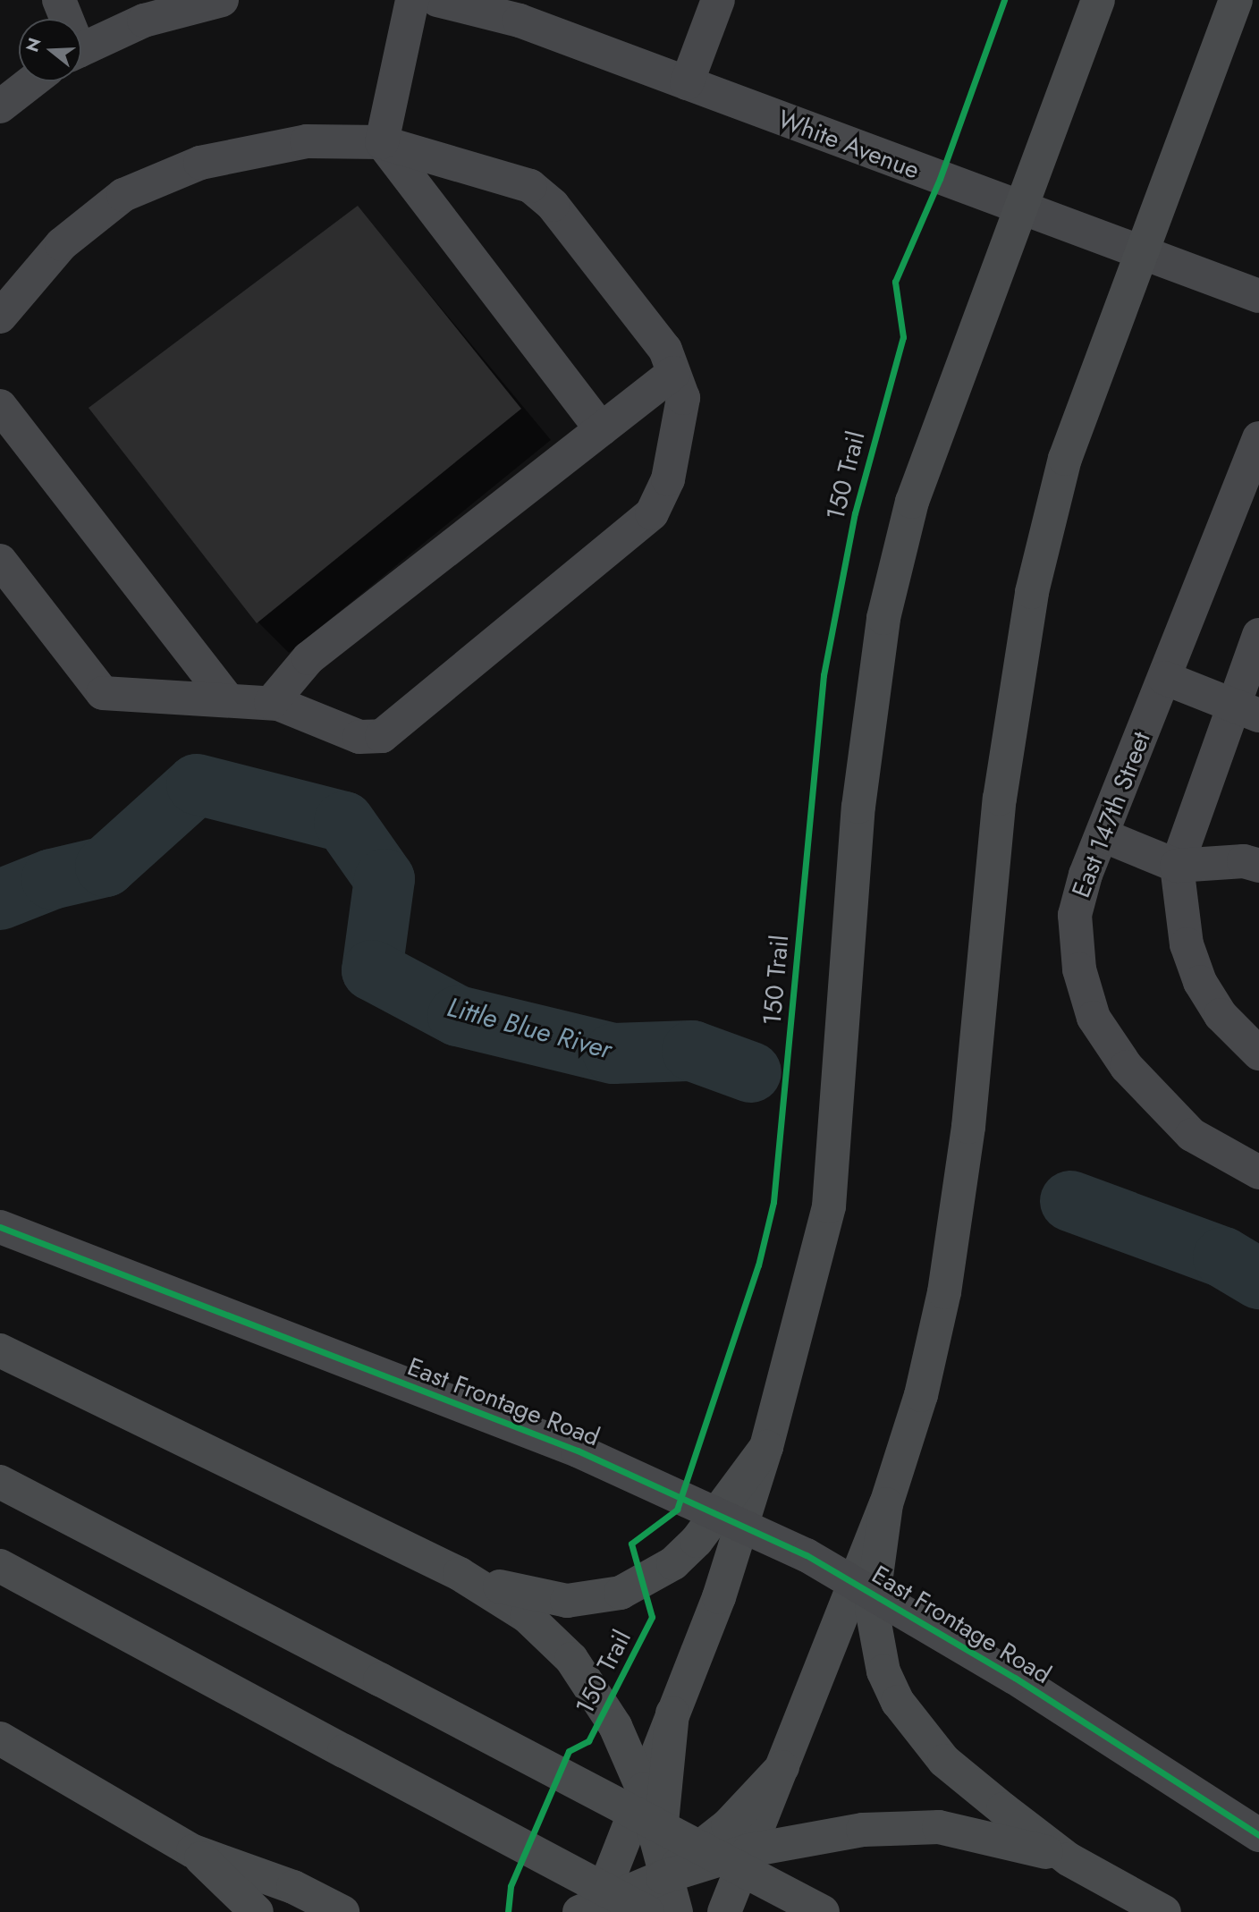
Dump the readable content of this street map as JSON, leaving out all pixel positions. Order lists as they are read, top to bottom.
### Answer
{
  "streets": {
    "street": ["White Avenue", "East 147th Street", "East Frontage Road"],
    "cycle path": ["150 Trail"]
  },
  "water": ["Little Blue River"],
  "north": "left"
}
